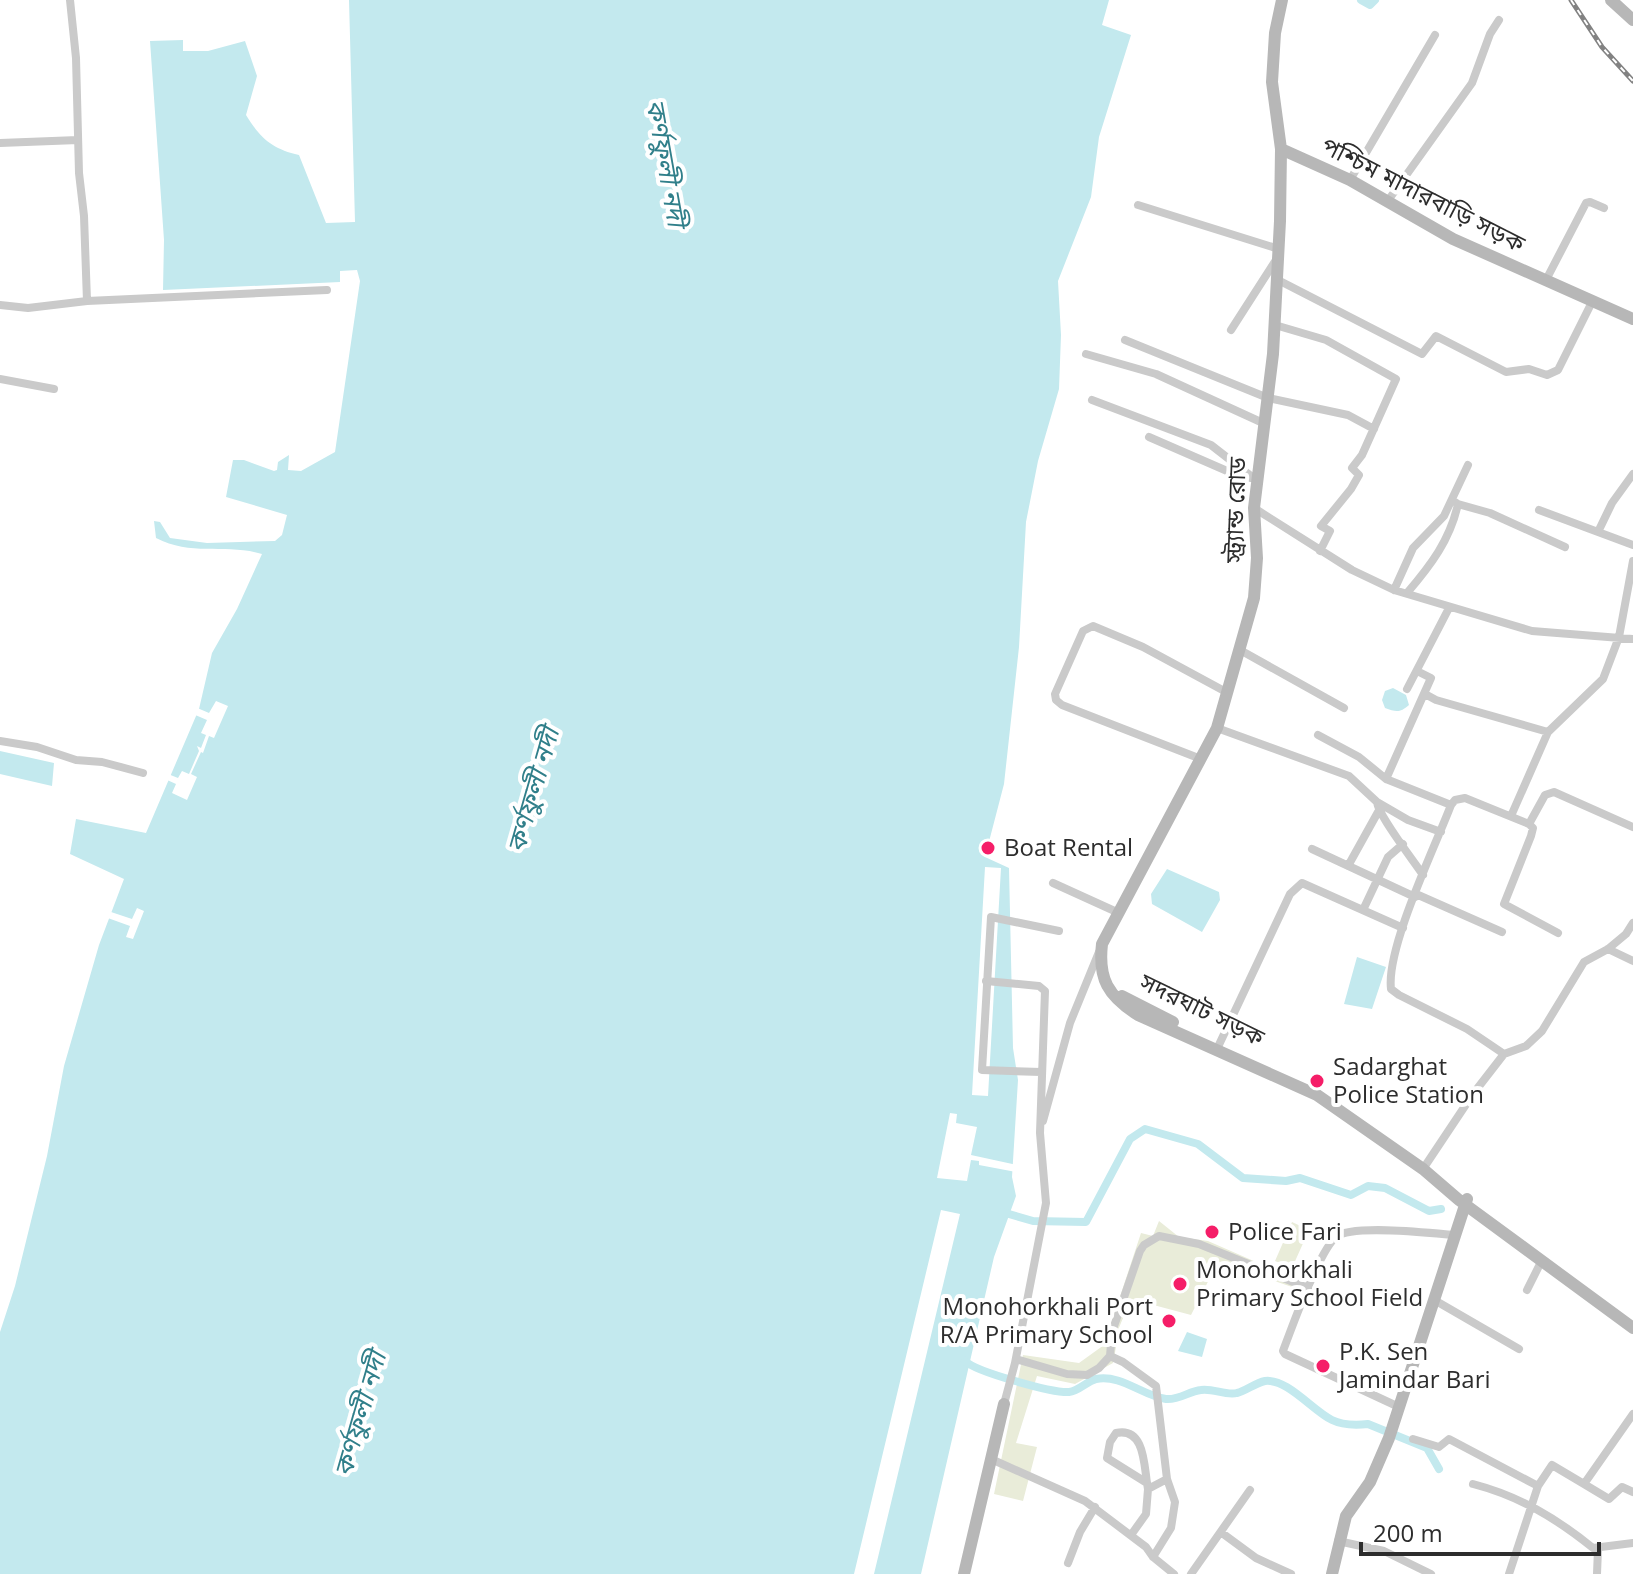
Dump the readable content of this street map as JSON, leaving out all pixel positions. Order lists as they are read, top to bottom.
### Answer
{
  "streets": {
    "main road": ["পশ্চিম মাদারবাড়ি সড়ক", "স্ট্র্যান্ড রোড", "সদরঘাট সড়ক"]
  },
  "crossings": [
    ["পশ্চিম মাদারবাড়ি সড়ক", "স্ট্র্যান্ড রোড"],
    ["স্ট্র্যান্ড রোড", "সদরঘাট সড়ক"]
  ],
  "water": ["কর্ণফুলী নদী"],
  "places": [
    "Boat Rental",
    "Sadarghat Police Station",
    "Police Fari",
    "Monohorkhali Primary School Field",
    "Monohorkhali Port R/A Primary School",
    "P.K. Sen Jamindar Bari"
  ],
  "scale_bar": "200 m"
}
